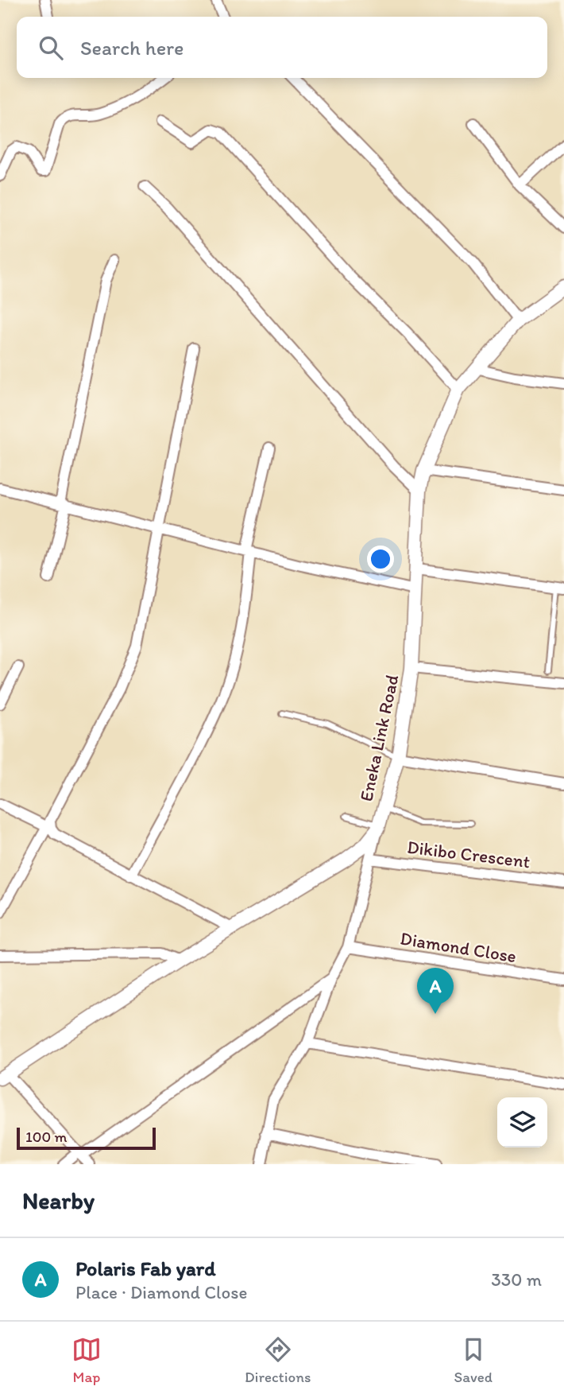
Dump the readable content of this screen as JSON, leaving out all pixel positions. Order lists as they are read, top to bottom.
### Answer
{
  "streets": {
    "street": ["Eneka Link Road", "Dikibo Crescent", "Diamond Close"]
  },
  "scale_bar": "100 m",
  "page": {
    "search": "Search here",
    "pins": "A",
    "scale": "100 m",
    "heading": "Nearby",
    "list": [
      {
        "mark": "A",
        "name": "Polaris Fab yard",
        "note": "Place · Diamond Close",
        "value": "330 m"
      }
    ],
    "nav": ["Map", "Directions", "Saved"]
  }
}
